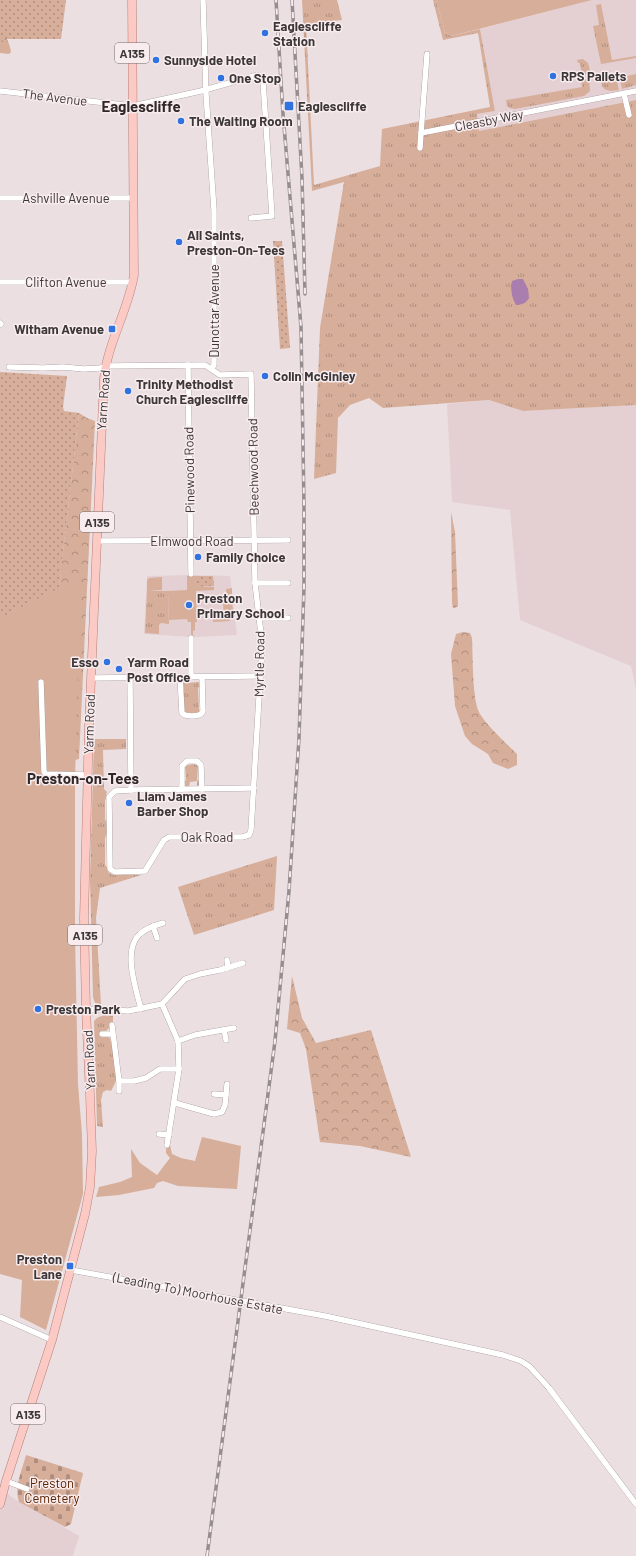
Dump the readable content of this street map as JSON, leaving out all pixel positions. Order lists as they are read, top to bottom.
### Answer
{
  "streets": {
    "main road": ["A135", "Yarm Road"],
    "street": [
      "The Avenue",
      "Cleasby Way",
      "Ashville Avenue",
      "Clifton Avenue",
      "Dunottar Avenue",
      "Beechwood Road",
      "Pinewood Road",
      "Elmwood Road",
      "Myrtle Road",
      "Oak Road",
      "(Leading To) Moorhouse Estate"
    ]
  },
  "crossings": [
    ["A135", "Yarm Road"],
    ["The Avenue", "Dunottar Avenue"],
    ["The Avenue", "Yarm Road"],
    ["Ashville Avenue", "Yarm Road"],
    ["Clifton Avenue", "Yarm Road"],
    ["Dunottar Avenue", "Beechwood Road"],
    ["Yarm Road", "Elmwood Road"],
    ["Yarm Road", "(Leading To) Moorhouse Estate"],
    ["Beechwood Road", "Elmwood Road"],
    ["Beechwood Road", "Myrtle Road"],
    ["Pinewood Road", "Elmwood Road"],
    ["Elmwood Road", "Myrtle Road"],
    ["Myrtle Road", "Oak Road"]
  ],
  "districts": ["Eaglescliffe", "Preston-on-Tees"],
  "parks": ["Preston Cemetery"],
  "places": {
    "other": [
      "Eaglescliffe Station",
      "Sunnyside Hotel",
      "RPS Pallets",
      "One Stop",
      "The Waiting Room",
      "All Saints, Preston-On-Tees",
      "Colin McGinley",
      "Trinity Methodist Church Eaglescliffe",
      "Family Choice",
      "Preston Primary School",
      "Esso",
      "Yarm Road Post Office",
      "Liam James Barber Shop",
      "Preston Park"
    ],
    "transit": ["Eaglescliffe", "Witham Avenue", "Preston Lane"]
  }
}
